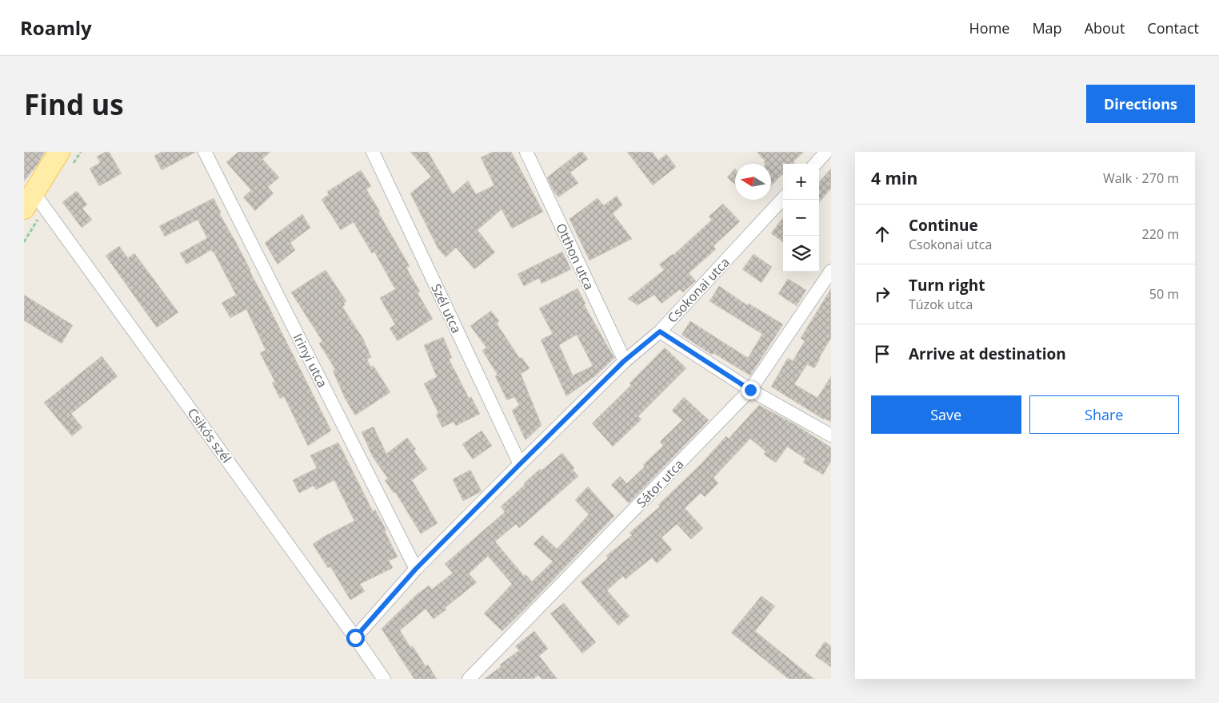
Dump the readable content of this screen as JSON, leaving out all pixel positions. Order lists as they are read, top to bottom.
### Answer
{
  "streets": {
    "street": [
      "Otthon utca",
      "Csokonai utca",
      "Szél utca",
      "Irinyi utca",
      "Csikós szél",
      "Sátor utca"
    ]
  },
  "crossings": [
    ["Otthon utca", "Csokonai utca"],
    ["Csokonai utca", "Szél utca"],
    ["Csokonai utca", "Irinyi utca"],
    ["Csokonai utca", "Csikós szél"]
  ],
  "north": "left",
  "page": {
    "header": "Roamly",
    "nav": [
      "Home",
      "Map",
      "About",
      "Contact"
    ],
    "buttons": [
      "Directions",
      ["Save", "Share"]
    ],
    "title": "Find us",
    "heading": ["4 min", "Walk · 270 m"],
    "map_buttons": ["+", "−"],
    "list": [
      ["Continue", "Csokonai utca", "220 m"],
      ["Turn right", "Túzok utca", "50 m"],
      "Arrive at destination"
    ]
  }
}
